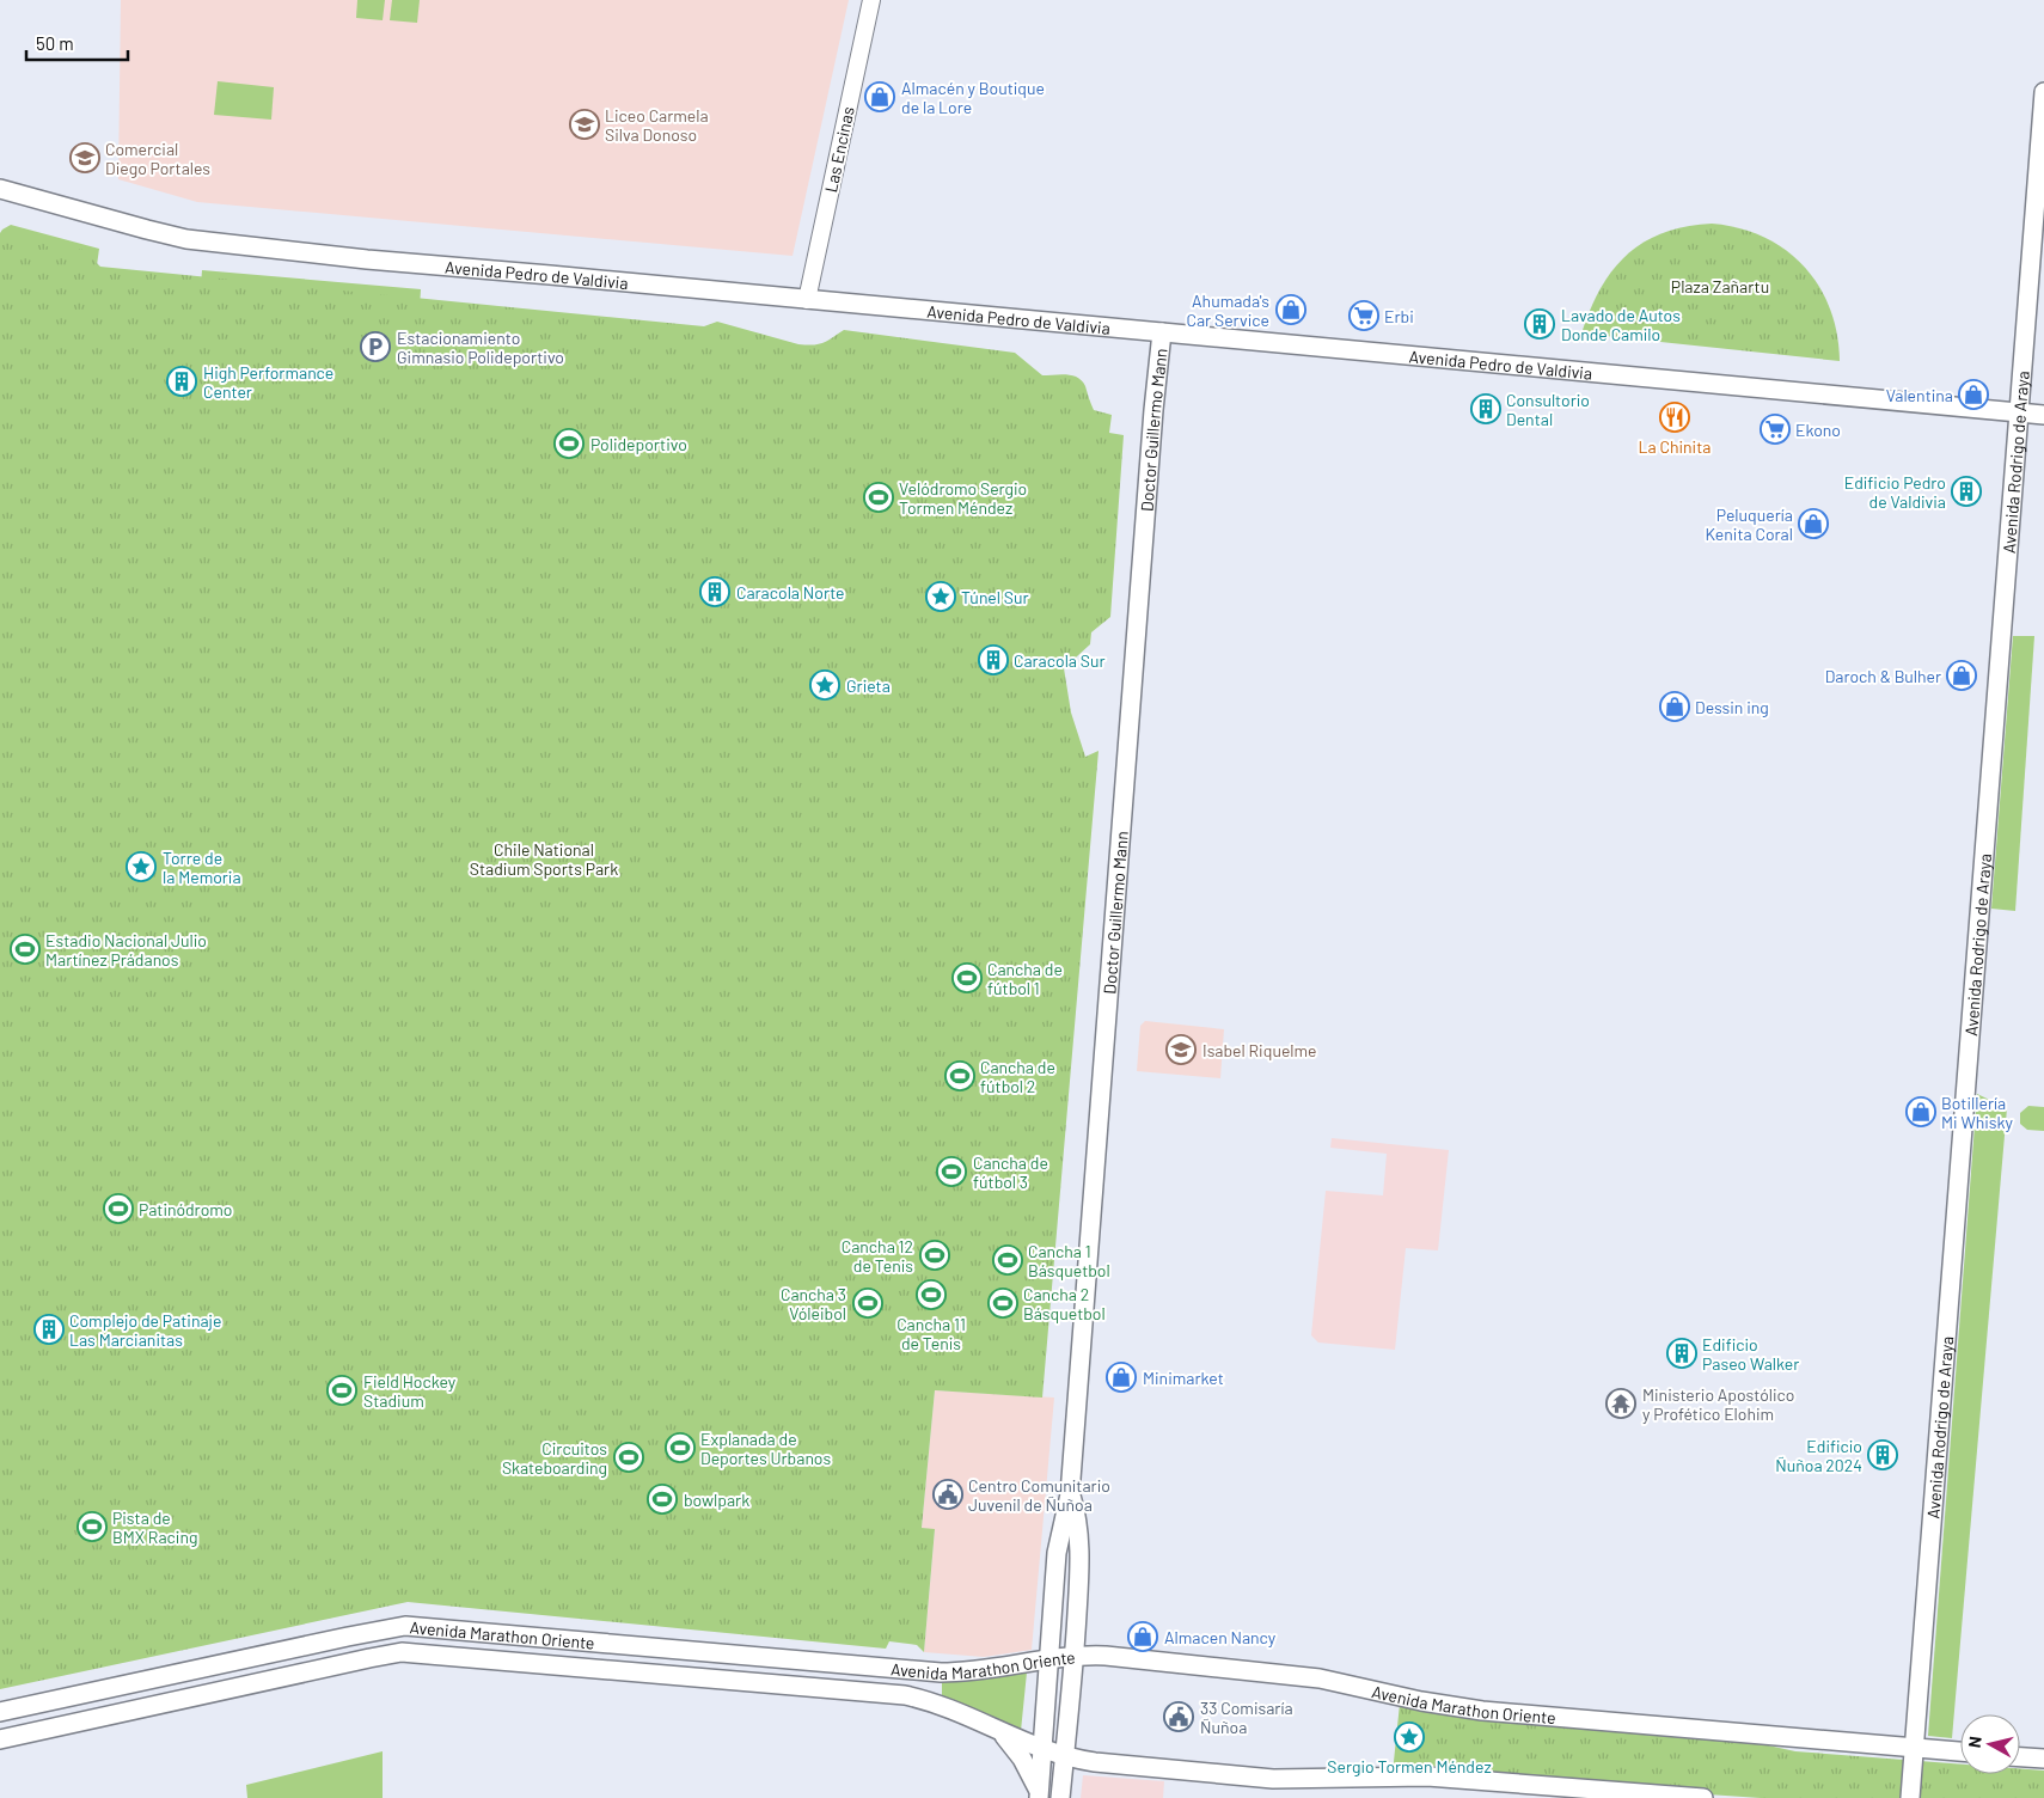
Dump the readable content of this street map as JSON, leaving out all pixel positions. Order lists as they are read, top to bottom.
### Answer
{
  "streets": {
    "main road": [
      "Avenida Pedro de Valdivia",
      "Doctor Guillermo Mann",
      "Avenida Rodrigo de Araya",
      "Avenida Marathon Oriente"
    ],
    "street": ["Las Encinas"]
  },
  "crossings": [
    ["Las Encinas", "Avenida Pedro de Valdivia"],
    ["Avenida Pedro de Valdivia", "Doctor Guillermo Mann"],
    ["Avenida Pedro de Valdivia", "Avenida Rodrigo de Araya"],
    ["Doctor Guillermo Mann", "Avenida Marathon Oriente"],
    ["Avenida Rodrigo de Araya", "Avenida Marathon Oriente"]
  ],
  "parks": ["Plaza Zañartu", "Chile National Stadium Sports Park"],
  "places": {
    "shop": [
      "Almacén y Boutique de la Lore",
      "Ahumada's Car Service",
      "Valentina",
      "Peluquería Kenita Coral",
      "Daroch & Bulher",
      "Dessin ing",
      "Botillería Mi Whisky",
      "Minimarket",
      "Almacen Nancy"
    ],
    "school or university": ["Liceo Carmela Silva Donoso", "Comercial Diego Portales", "Isabel Riquelme"],
    "supermarket": ["Erbi", "Ekono"],
    "building": [
      "Lavado de Autos Donde Camilo",
      "High Performance Center",
      "Consultorio Dental",
      "Edificio Pedro de Valdivia",
      "Caracola Norte",
      "Caracola Sur",
      "Complejo de Patinaje Las Marcianitas",
      "Edificio Paseo Walker",
      "Edificio Ñuñoa 2024"
    ],
    "parking": ["Estacionamiento Gimnasio Polideportivo"],
    "restaurant": ["La Chinita"],
    "sports": [
      "Polideportivo",
      "Velódromo Sergio Tormen Méndez",
      "Estadio Nacional Julio Martínez Prádanos",
      "Cancha de fútbol 1",
      "Cancha de fútbol 2",
      "Cancha de fútbol 3",
      "Patinódromo",
      "Cancha 12 de Tenis",
      "Cancha 1 Básquetbol",
      "Cancha 11 de Tenis",
      "Cancha 3 Vóleibol",
      "Cancha 2 Básquetbol",
      "Field Hockey Stadium",
      "Explanada de Deportes Urbanos",
      "Circuitos Skateboarding",
      "bowlpark",
      "Pista de BMX Racing"
    ],
    "place": [
      "Túnel Sur",
      "Grieta",
      "Torre de la Memoria",
      "Sergio Tormen Méndez"
    ],
    "temple": ["Ministerio Apostólico y Profético Elohim"],
    "public building": ["Centro Comunitario Juvenil de Ñuñoa", "33 Comisaría Ñuñoa"]
  },
  "scale_bar": "50 m",
  "north": "left"
}
